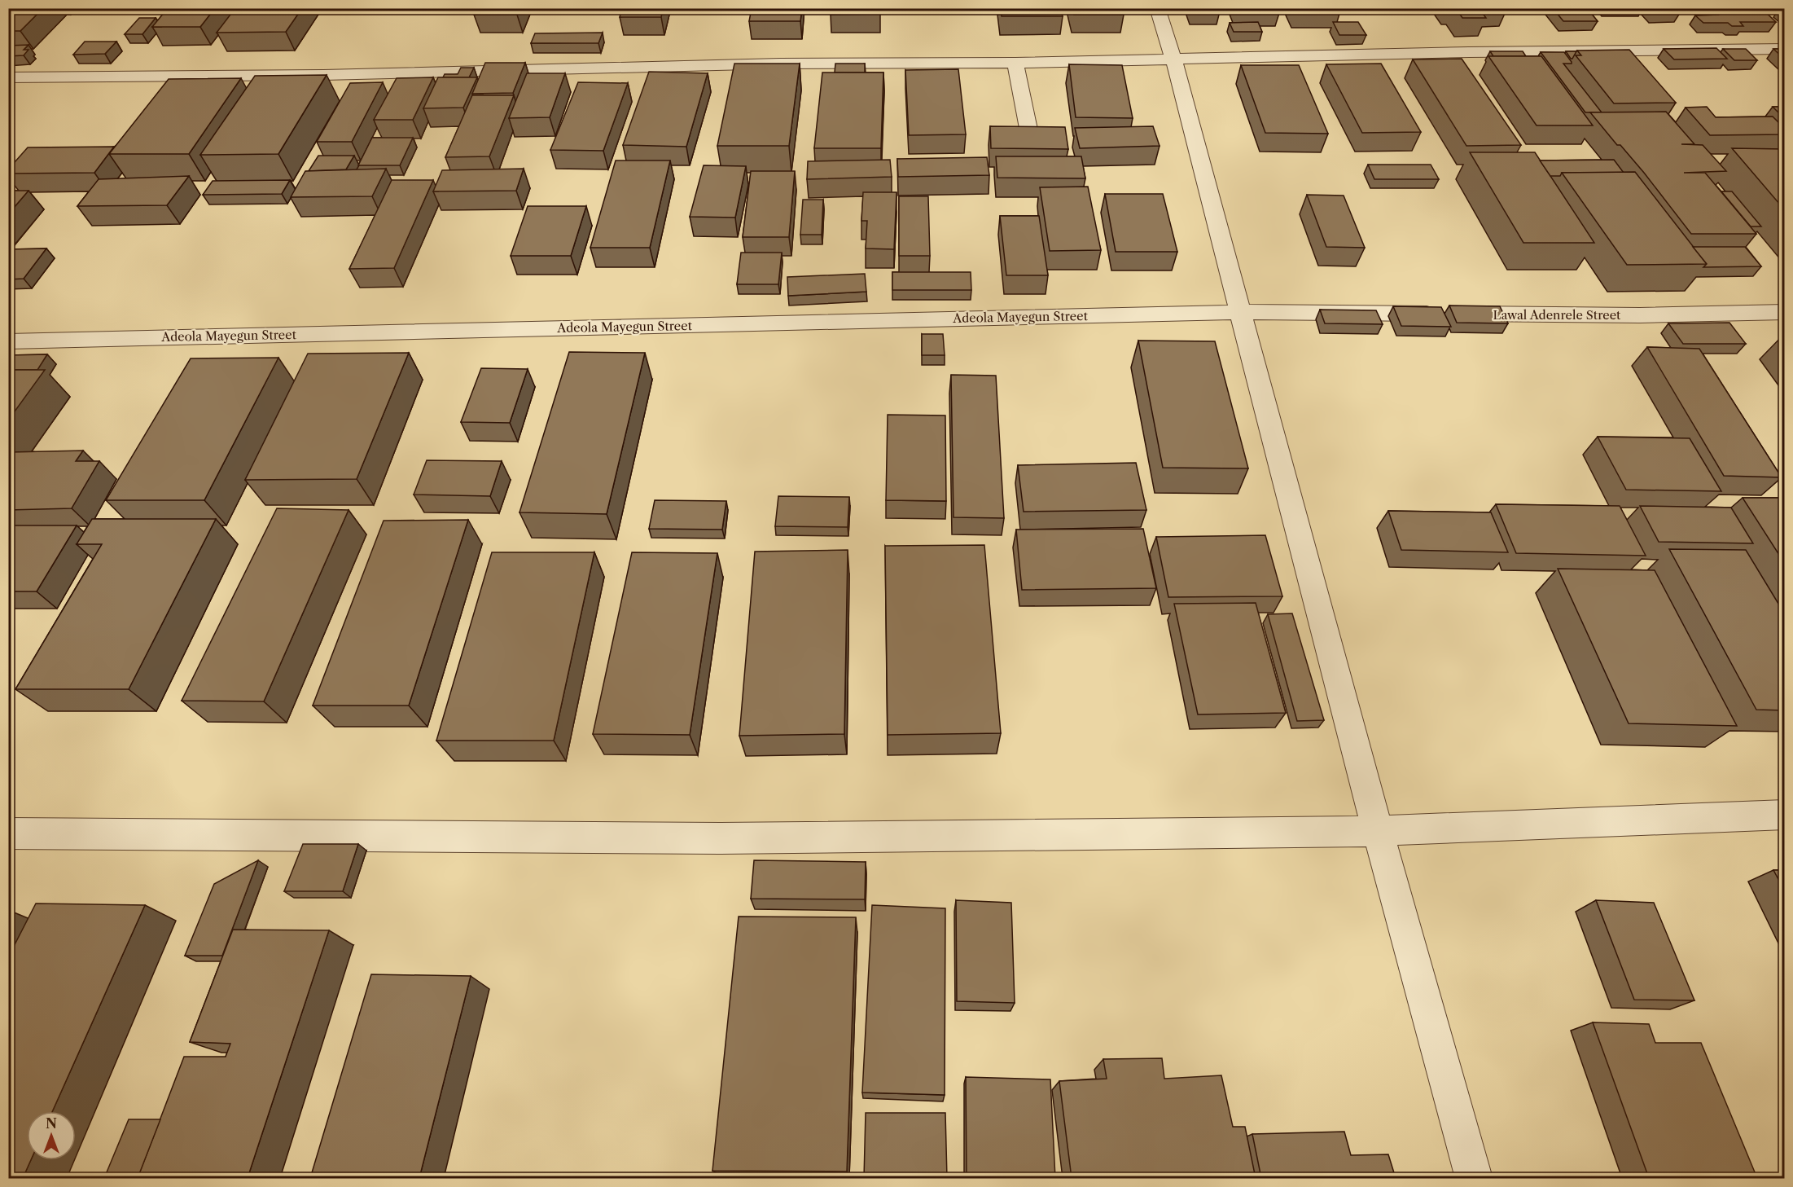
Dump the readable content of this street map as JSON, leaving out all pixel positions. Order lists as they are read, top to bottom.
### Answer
{
  "streets": {
    "street": ["Lawal Adenrele Street", "Adeola Mayegun Street"]
  },
  "crossings": [
    ["Lawal Adenrele Street", "Adeola Mayegun Street"]
  ],
  "north": "top"
}
